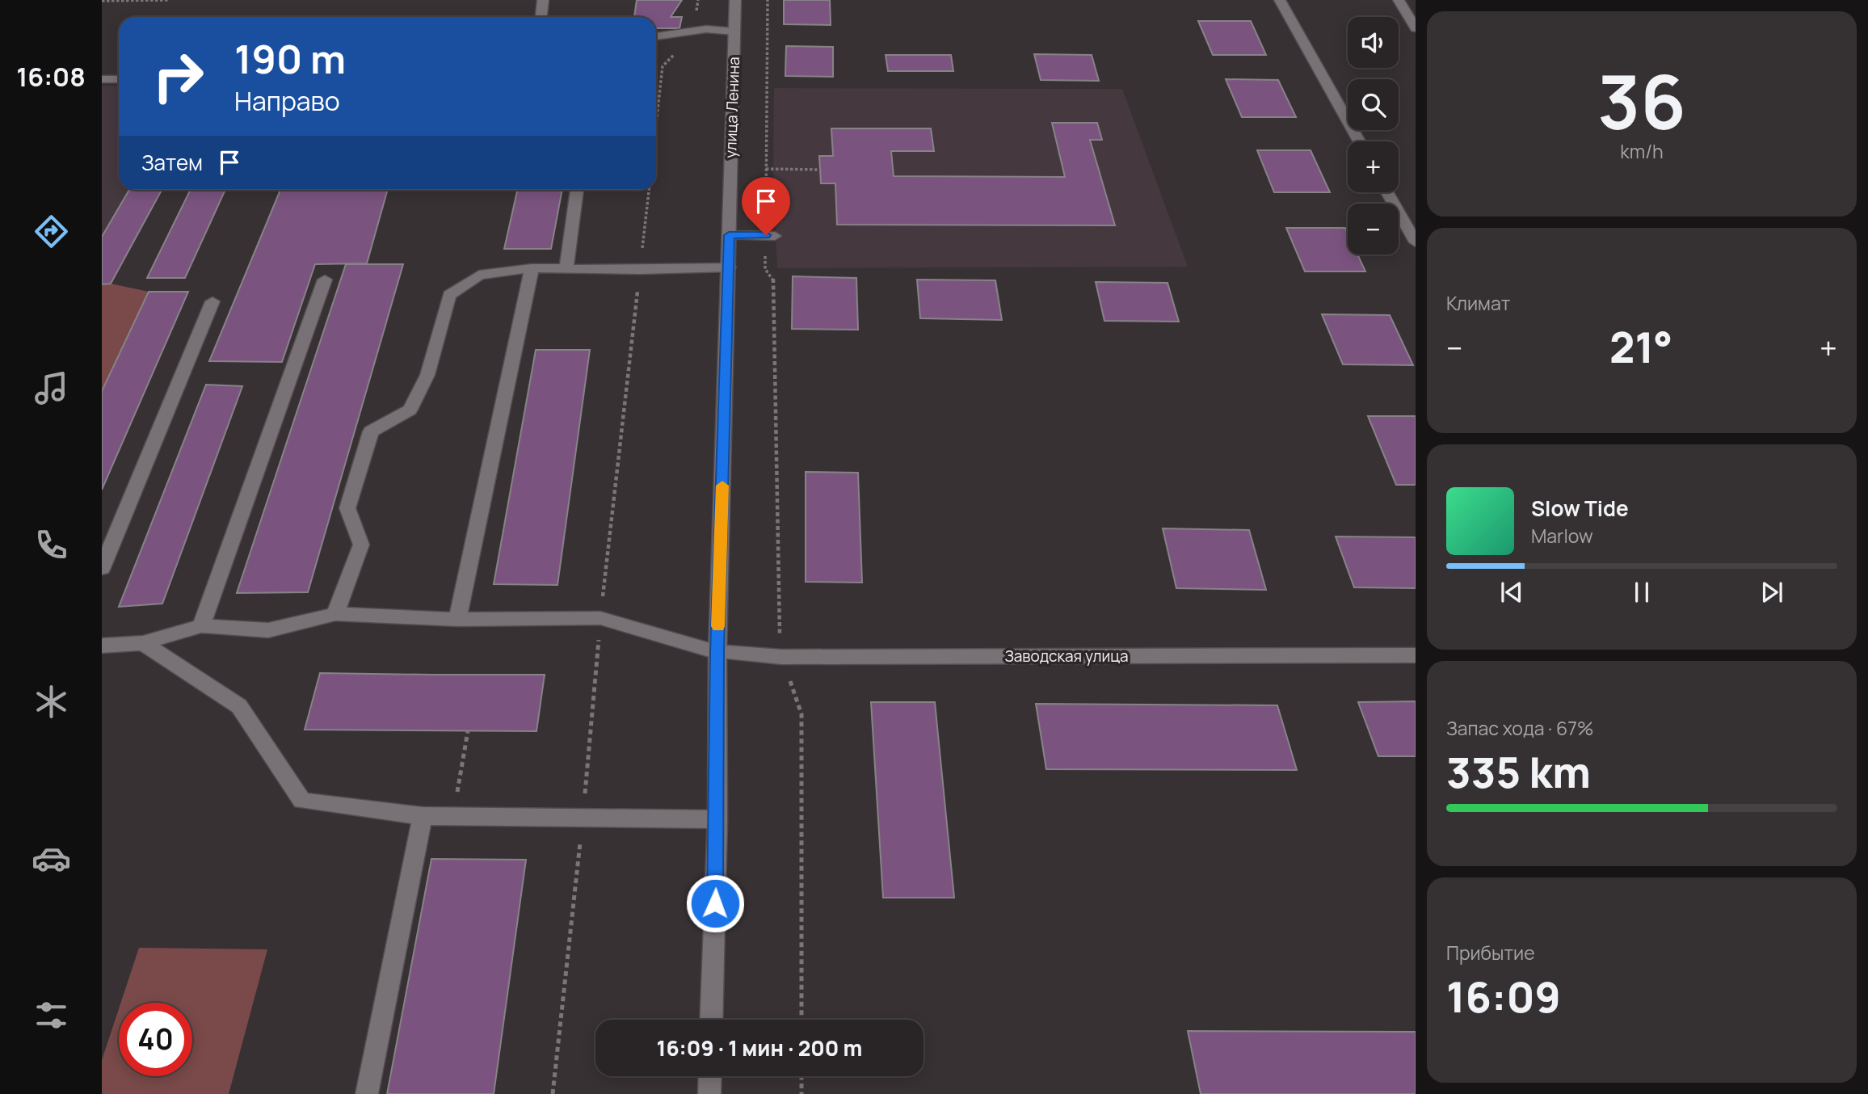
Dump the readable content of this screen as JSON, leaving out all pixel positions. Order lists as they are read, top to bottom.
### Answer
{
  "streets": {
    "street": ["улица Ленина", "Заводская улица"]
  },
  "crossings": [
    ["улица Ленина", "Заводская улица"]
  ],
  "page": {
    "tabs": "16:08",
    "tile": [
      ["36", "km/h"],
      "Климат",
      ["Запас хода · 67%", "335 km"],
      ["Прибытие", "16:09"]
    ],
    "map_buttons": ["+", "−"],
    "turn": ["190 m", "Направо"],
    "then": "Затем",
    "heat": ["−", "21°", "+"],
    "song": ["Slow Tide", "Marlow"],
    "limit": "40",
    "trip": "16:09 · 1 мин · 200 m"
  }
}
